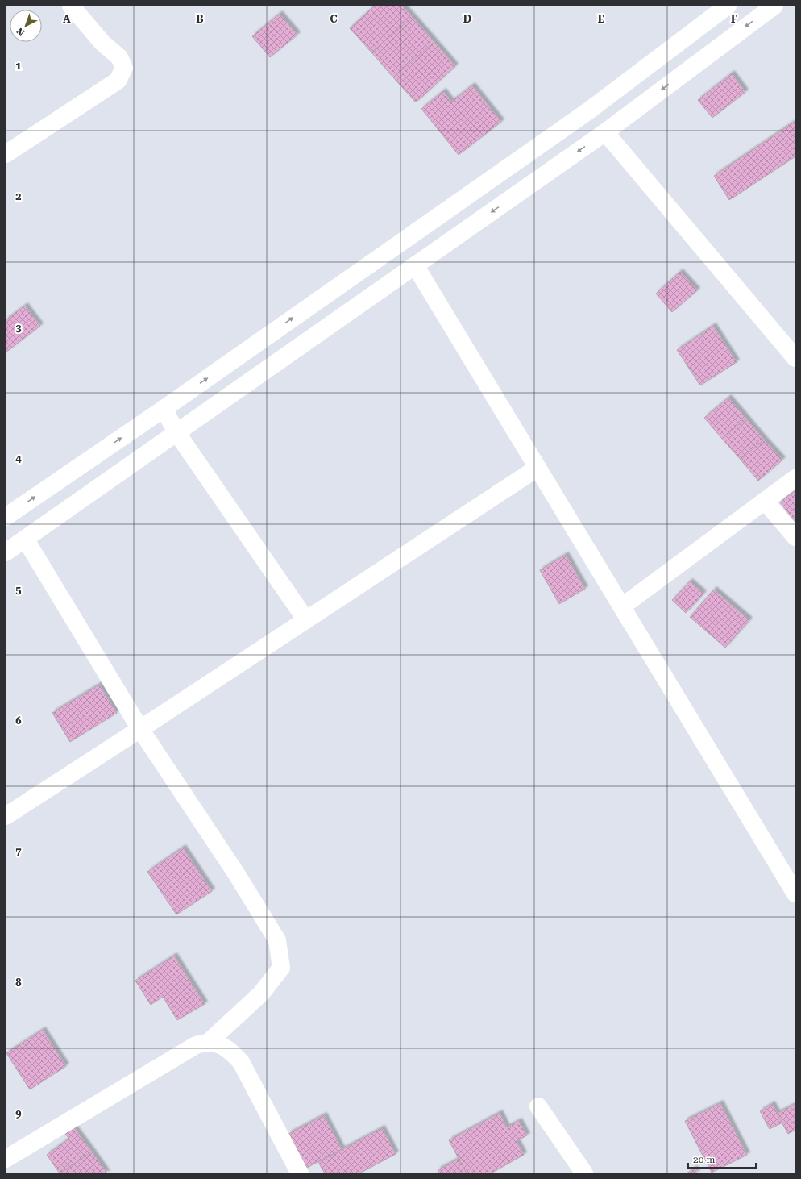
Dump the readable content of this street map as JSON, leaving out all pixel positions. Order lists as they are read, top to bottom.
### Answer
{
  "scale_bar": "20 m",
  "north": "bottom left",
  "grid": {
    "columns": [
      "A",
      "B",
      "C",
      "D",
      "E",
      "F"
    ],
    "rows": [
      "1",
      "2",
      "3",
      "4",
      "5",
      "6",
      "7",
      "8",
      "9"
    ]
  }
}
